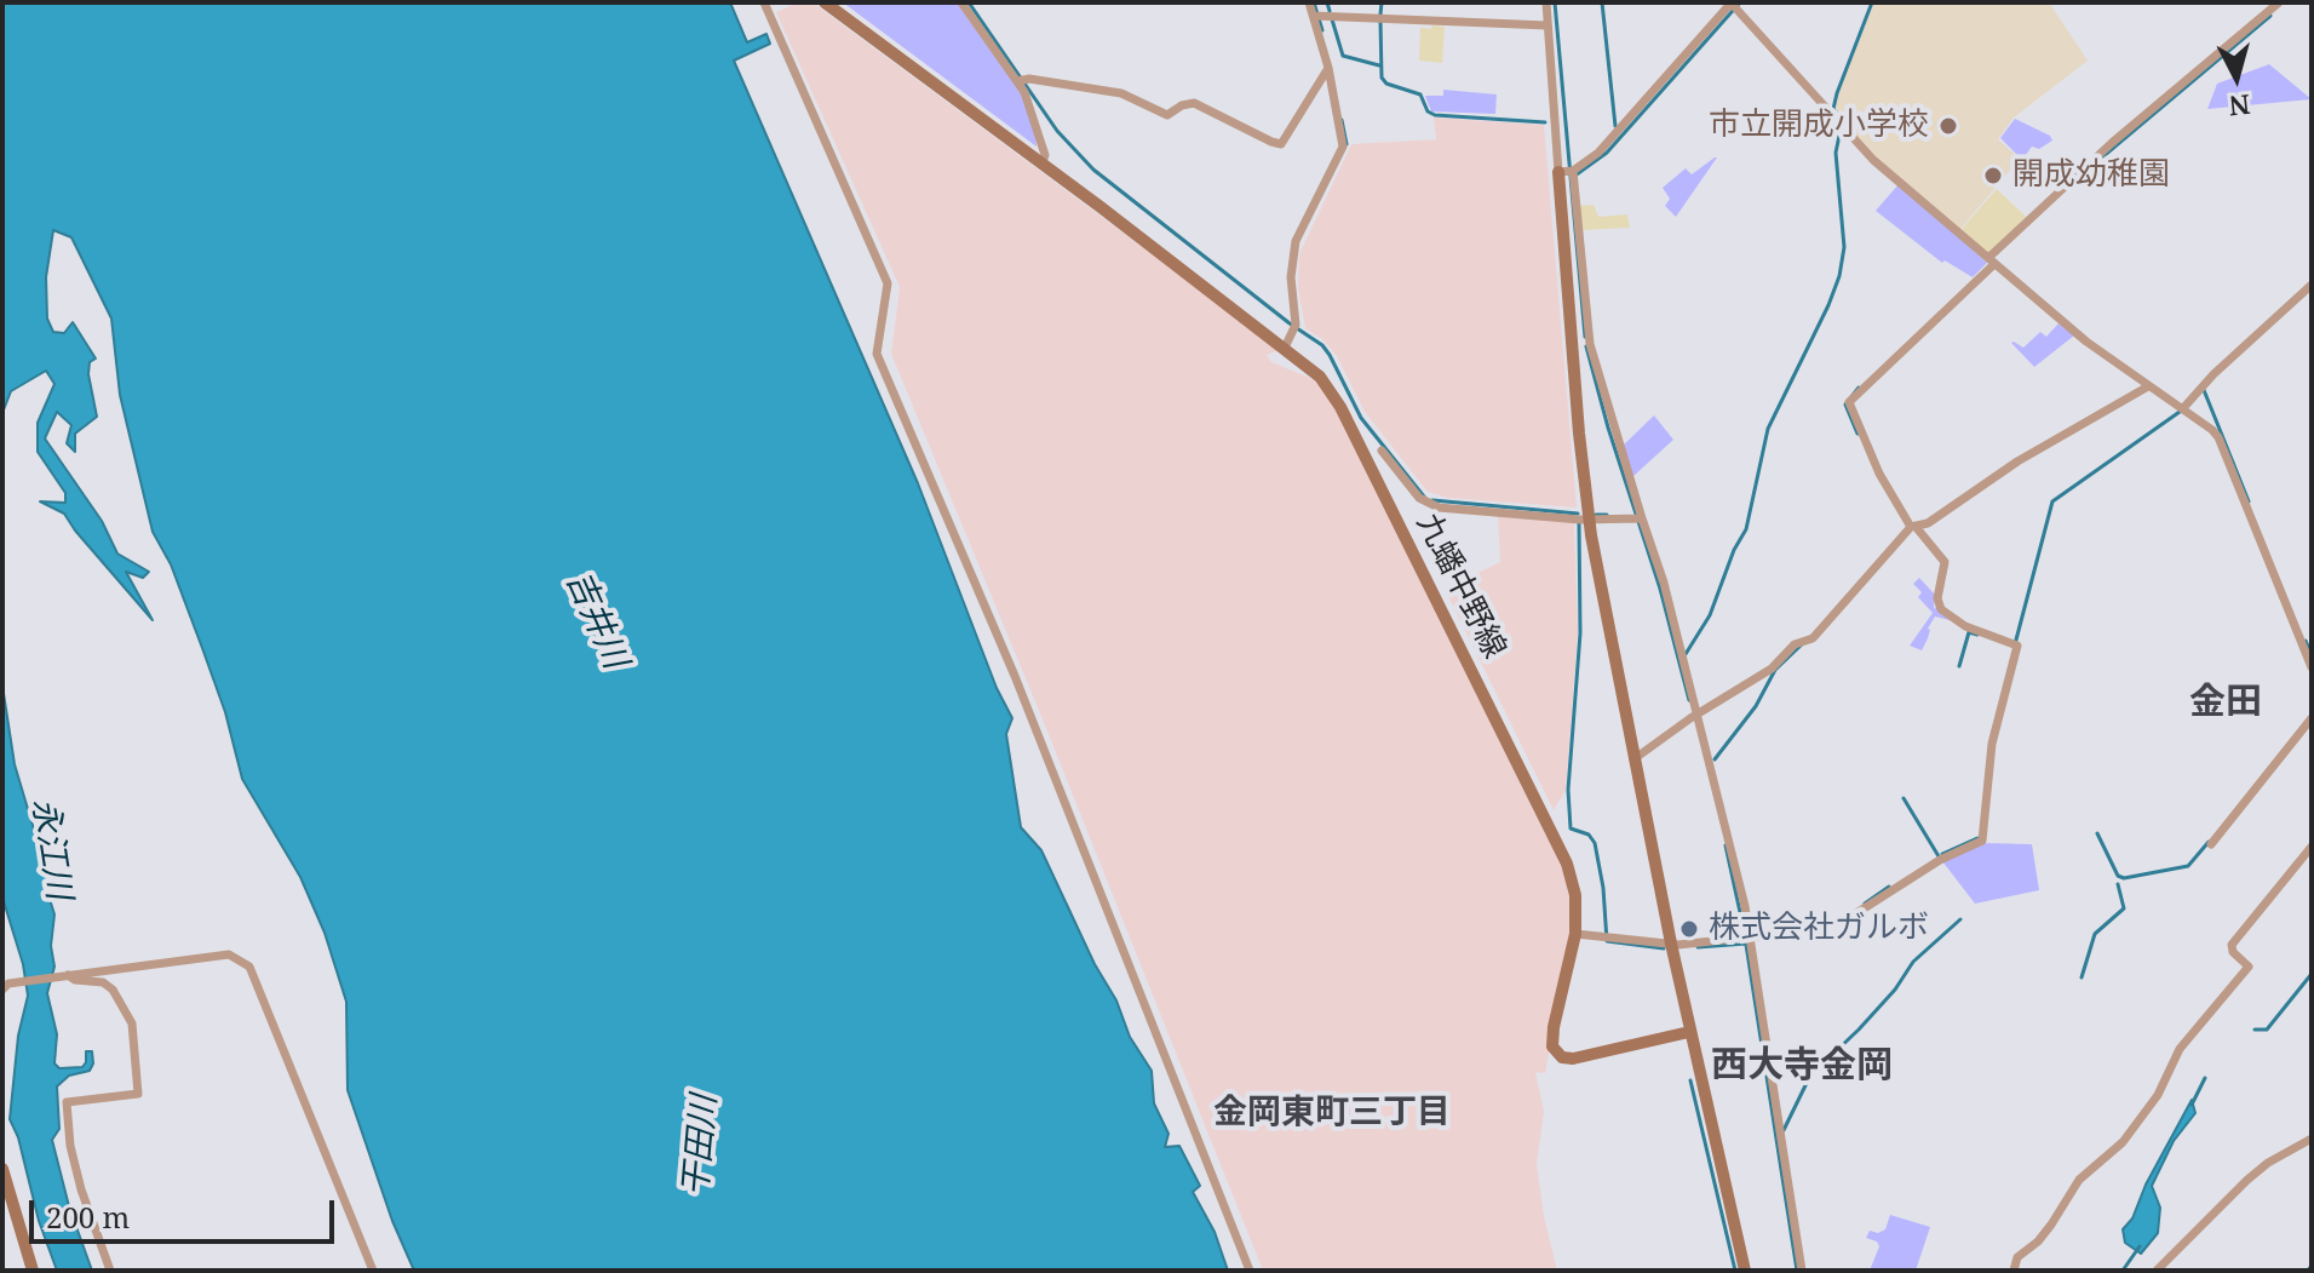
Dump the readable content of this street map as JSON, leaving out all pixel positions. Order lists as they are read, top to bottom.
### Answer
{
  "streets": {
    "main road": ["九蟠中野線"]
  },
  "districts": ["金田", "西大寺金岡", "金岡東町三丁目"],
  "water": ["吉井川", "永江川", "干田川"],
  "places": ["市立開成小学校", "開成幼稚園", "株式会社ガルボ"],
  "scale_bar": "200 m",
  "north": "bottom"
}
